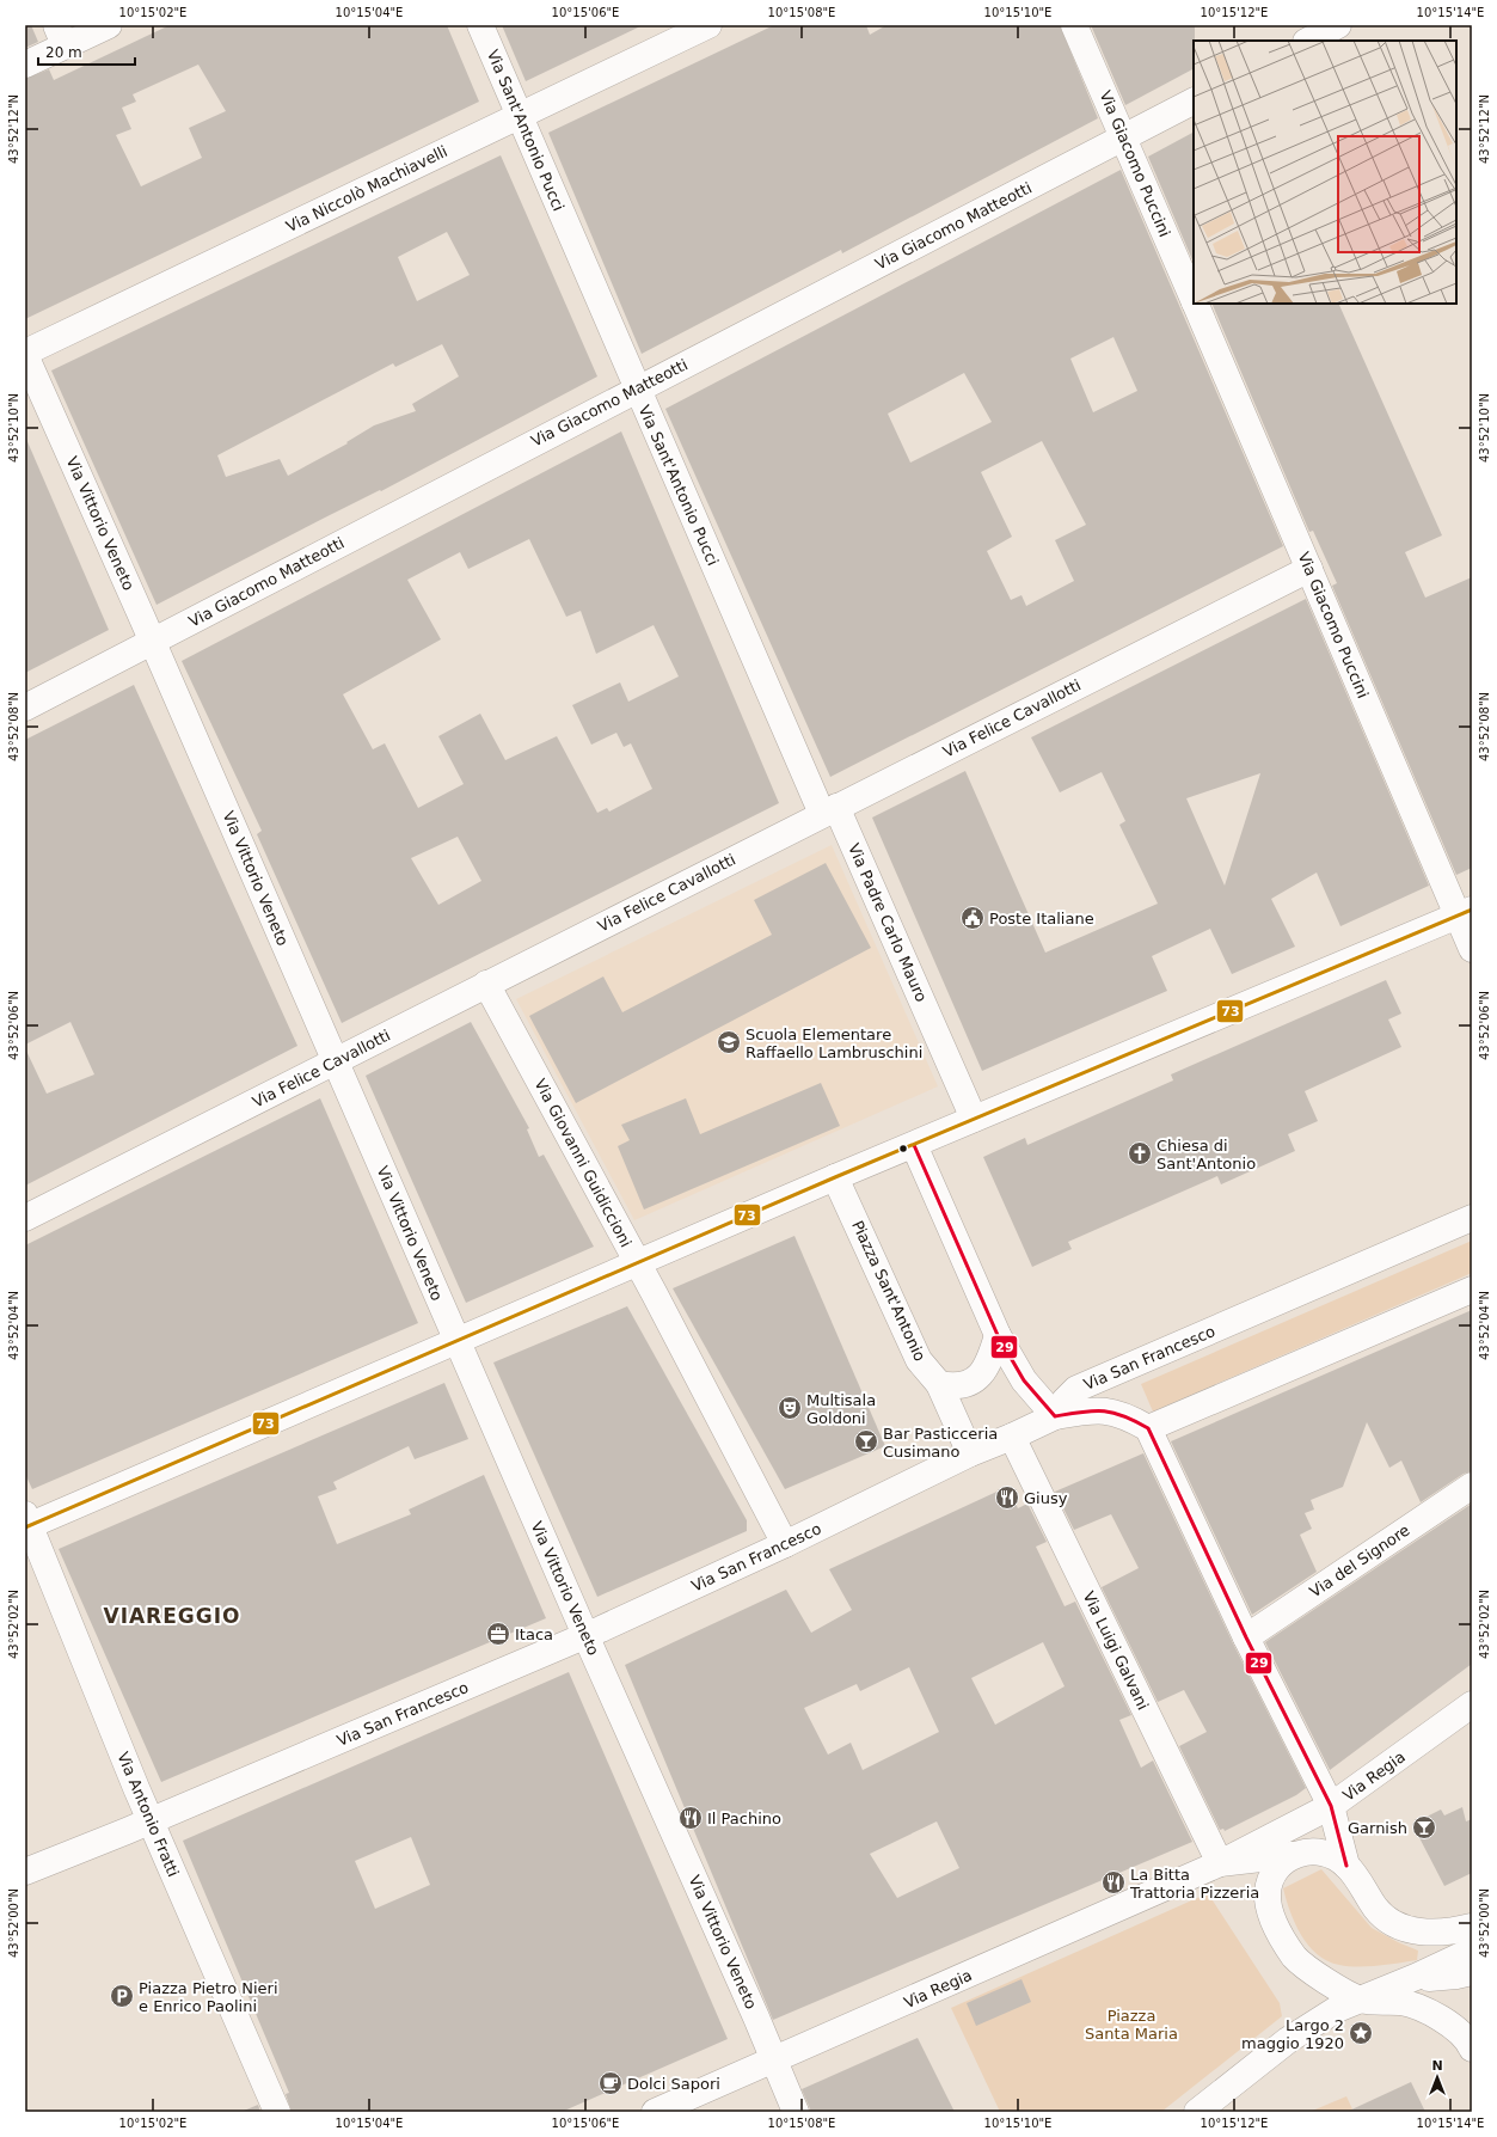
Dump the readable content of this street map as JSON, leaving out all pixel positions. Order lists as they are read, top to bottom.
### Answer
{
  "streets": {
    "street": [
      "Via Sant'Antonio Pucci",
      "Via Giacomo Puccini",
      "Via Niccolò Machiavelli",
      "Via Giacomo Matteotti",
      "Via Vittorio Veneto",
      "Via Felice Cavallotti",
      "Via Padre Carlo Mauro",
      "Via Giovanni Guidiccioni",
      "Piazza Sant'Antonio",
      "Via San Francesco",
      "Via del Signore",
      "Via Luigi Galvani",
      "Via Regia",
      "Via Antonio Fratti"
    ]
  },
  "crossings": [
    ["Via Sant'Antonio Pucci", "Via Niccolò Machiavelli"],
    ["Via Sant'Antonio Pucci", "Via Giacomo Matteotti"],
    ["Via Sant'Antonio Pucci", "Via Felice Cavallotti"],
    ["Via Sant'Antonio Pucci", "Via Padre Carlo Mauro"],
    ["Via Giacomo Puccini", "Via Giacomo Matteotti"],
    ["Via Giacomo Puccini", "Via Felice Cavallotti"],
    ["Via Niccolò Machiavelli", "Via Vittorio Veneto"],
    ["Via Giacomo Matteotti", "Via Vittorio Veneto"],
    ["Via Vittorio Veneto", "Via Felice Cavallotti"],
    ["Via Vittorio Veneto", "Via San Francesco"],
    ["Via Vittorio Veneto", "Via Regia"],
    ["Via Felice Cavallotti", "Via Padre Carlo Mauro"],
    ["Via Felice Cavallotti", "Via Giovanni Guidiccioni"],
    ["Via Giovanni Guidiccioni", "Via San Francesco"],
    ["Piazza Sant'Antonio", "Via San Francesco"],
    ["Via San Francesco", "Via Luigi Galvani"],
    ["Via San Francesco", "Via Antonio Fratti"],
    ["Via Luigi Galvani", "Via Regia"]
  ],
  "districts": ["VIAREGGIO"],
  "parks": ["Piazza Santa Maria"],
  "places": {
    "public building": ["Poste Italiane"],
    "school or university": ["Scuola Elementare Raffaello Lambruschini"],
    "church": ["Chiesa di Sant'Antonio"],
    "theatre": ["Multisala Goldoni"],
    "bar": ["Bar Pasticceria Cusimano", "Garnish"],
    "restaurant": ["Giusy", "Il Pachino", "La Bitta Trattoria Pizzeria"],
    "office": ["Itaca"],
    "parking": ["Piazza Pietro Nieri e Enrico Paolini"],
    "place": ["Largo 2 maggio 1920"],
    "cafe": ["Dolci Sapori"]
  },
  "lines": ["transit line 73", "transit line 29"],
  "scale_bar": "20 m",
  "north": "top",
  "coordinates": [
    "10°15'02\"E",
    "10°15'04\"E",
    "10°15'06\"E",
    "10°15'08\"E",
    "10°15'10\"E",
    "10°15'12\"E",
    "10°15'14\"E",
    "43°52'12\"N",
    "43°52'10\"N",
    "43°52'08\"N",
    "43°52'06\"N",
    "43°52'04\"N",
    "43°52'02\"N",
    "43°52'00\"N"
  ]
}
